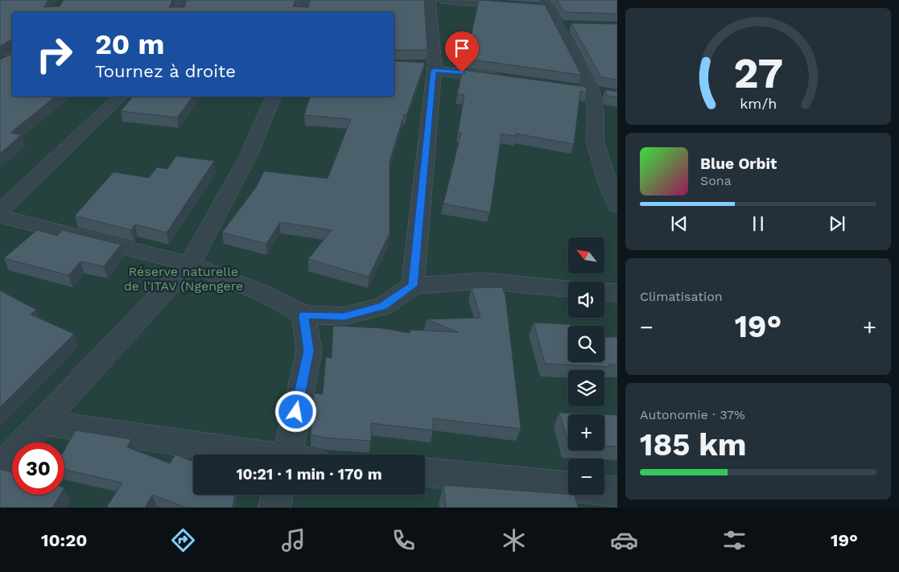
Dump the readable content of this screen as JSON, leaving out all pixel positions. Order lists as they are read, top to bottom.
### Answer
{
  "parks": ["Réserve naturelle de l'ITAV (Ngengere"],
  "north": "top left",
  "page": {
    "turn": ["20 m", "Tournez à droite"],
    "song": ["Blue Orbit", "Sona"],
    "map_buttons": ["+", "−"],
    "tile": [
      "Climatisation",
      ["Autonomie · 37%", "185 km"]
    ],
    "heat": ["−", "19°", "+"],
    "limit": "30",
    "trip": "10:21 · 1 min · 170 m",
    "tabs": ["10:20", "19°"],
    "gauge": ["27", "km/h"]
  }
}
